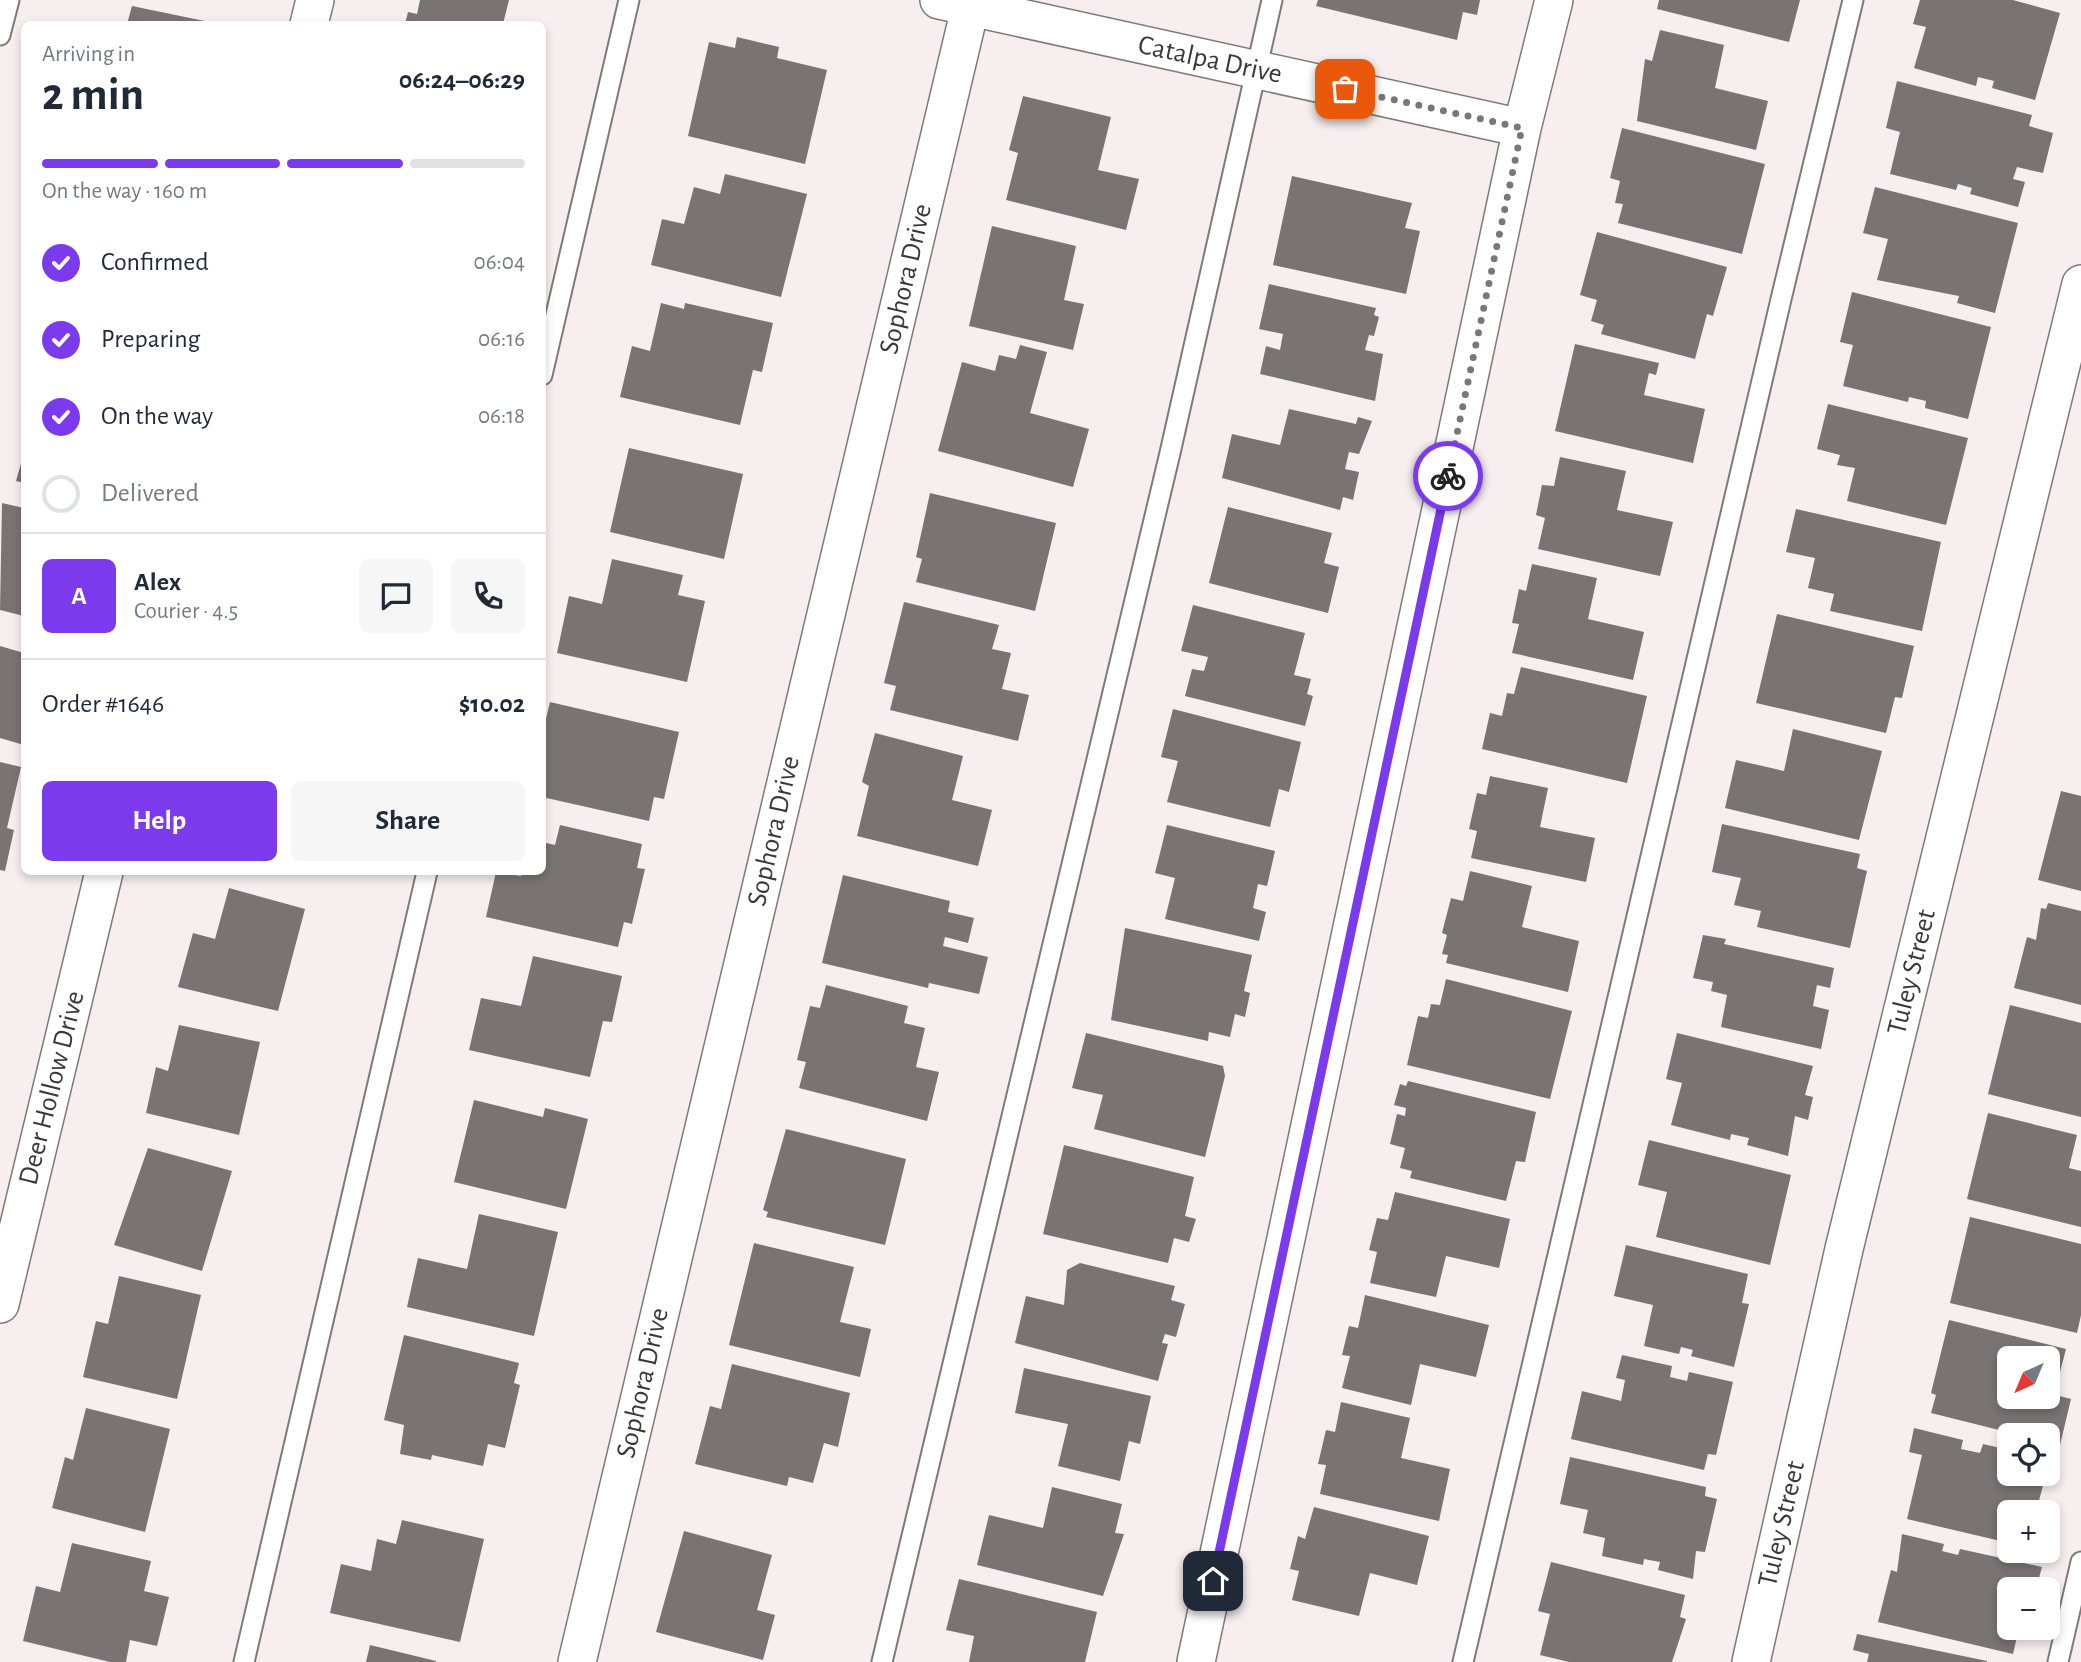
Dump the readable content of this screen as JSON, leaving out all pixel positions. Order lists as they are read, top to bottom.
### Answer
{
  "streets": {
    "street": [
      "Catalpa Drive",
      "Sophora Drive",
      "Tuley Street",
      "Deer Hollow Drive"
    ]
  },
  "crossings": [
    ["Catalpa Drive", "Sophora Drive"]
  ],
  "north": "bottom left",
  "page": {
    "heading": ["2 min", "Arriving in", "06:24–06:29"],
    "panel": [
      "Alex",
      "Courier · 4.5",
      "Order #1646",
      "$10.02"
    ],
    "bar": "On the way · 160 m",
    "list": [
      ["Confirmed", "06:04"],
      ["Preparing", "06:16"],
      ["On the way", "06:18"],
      "Delivered"
    ],
    "round": "A",
    "buttons": ["Help", "Share"],
    "map_buttons": ["+", "−"]
  }
}
